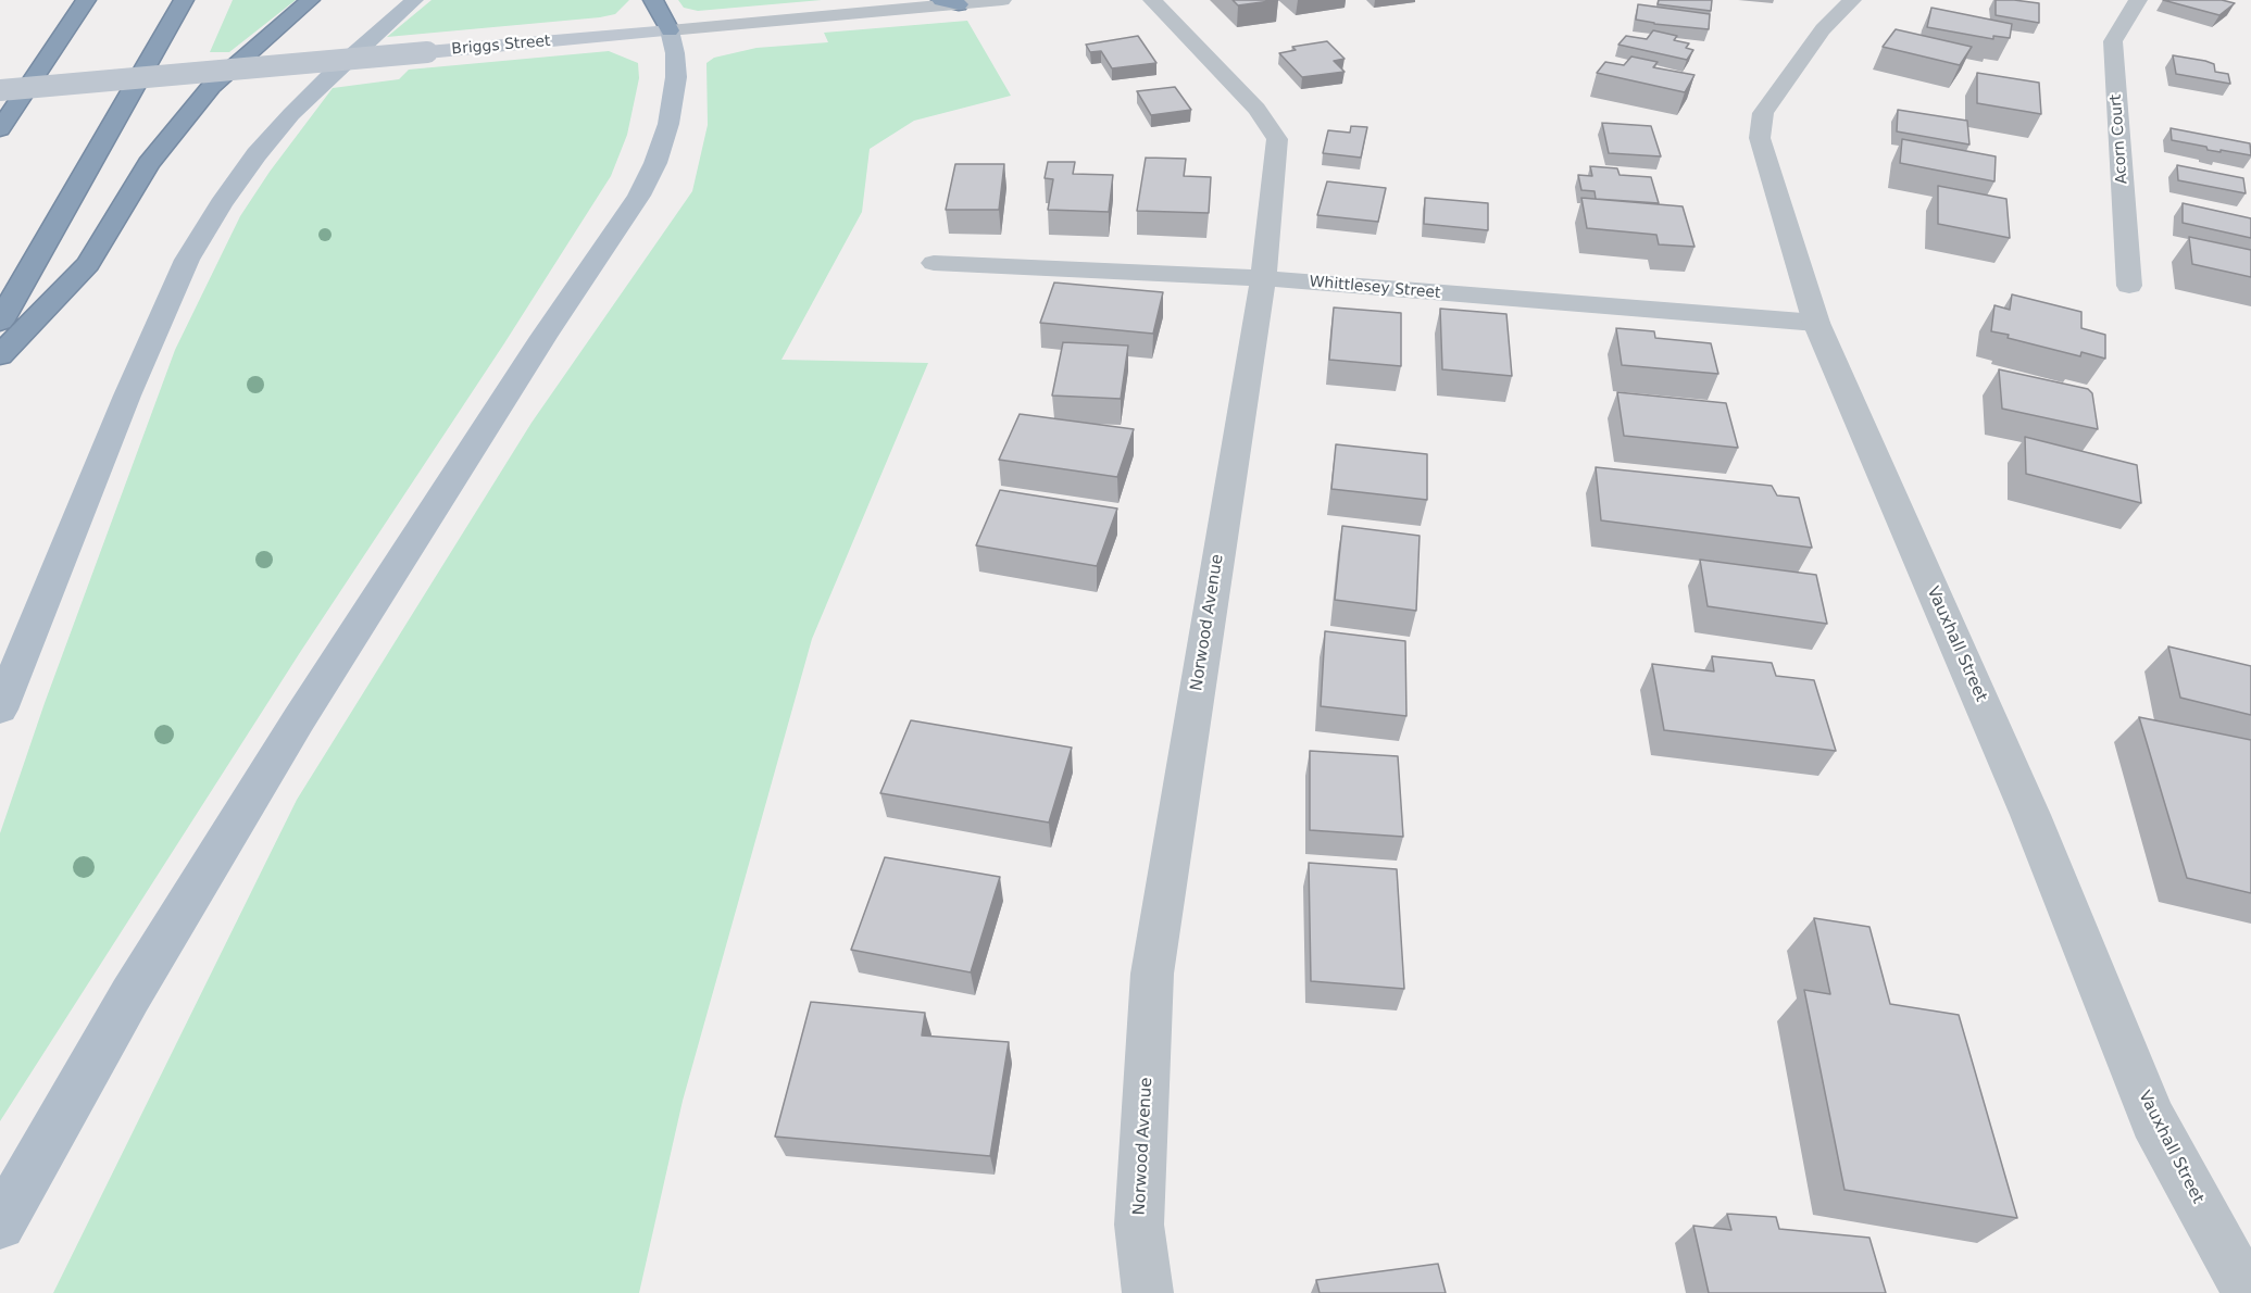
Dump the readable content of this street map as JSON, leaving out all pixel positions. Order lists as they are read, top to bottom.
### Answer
{
  "streets": {
    "main road": ["Briggs Street"],
    "street": [
      "Acorn Court",
      "Whittlesey Street",
      "Norwood Avenue",
      "Vauxhall Street"
    ]
  },
  "crossings": [
    ["Whittlesey Street", "Norwood Avenue"],
    ["Whittlesey Street", "Vauxhall Street"]
  ]
}
